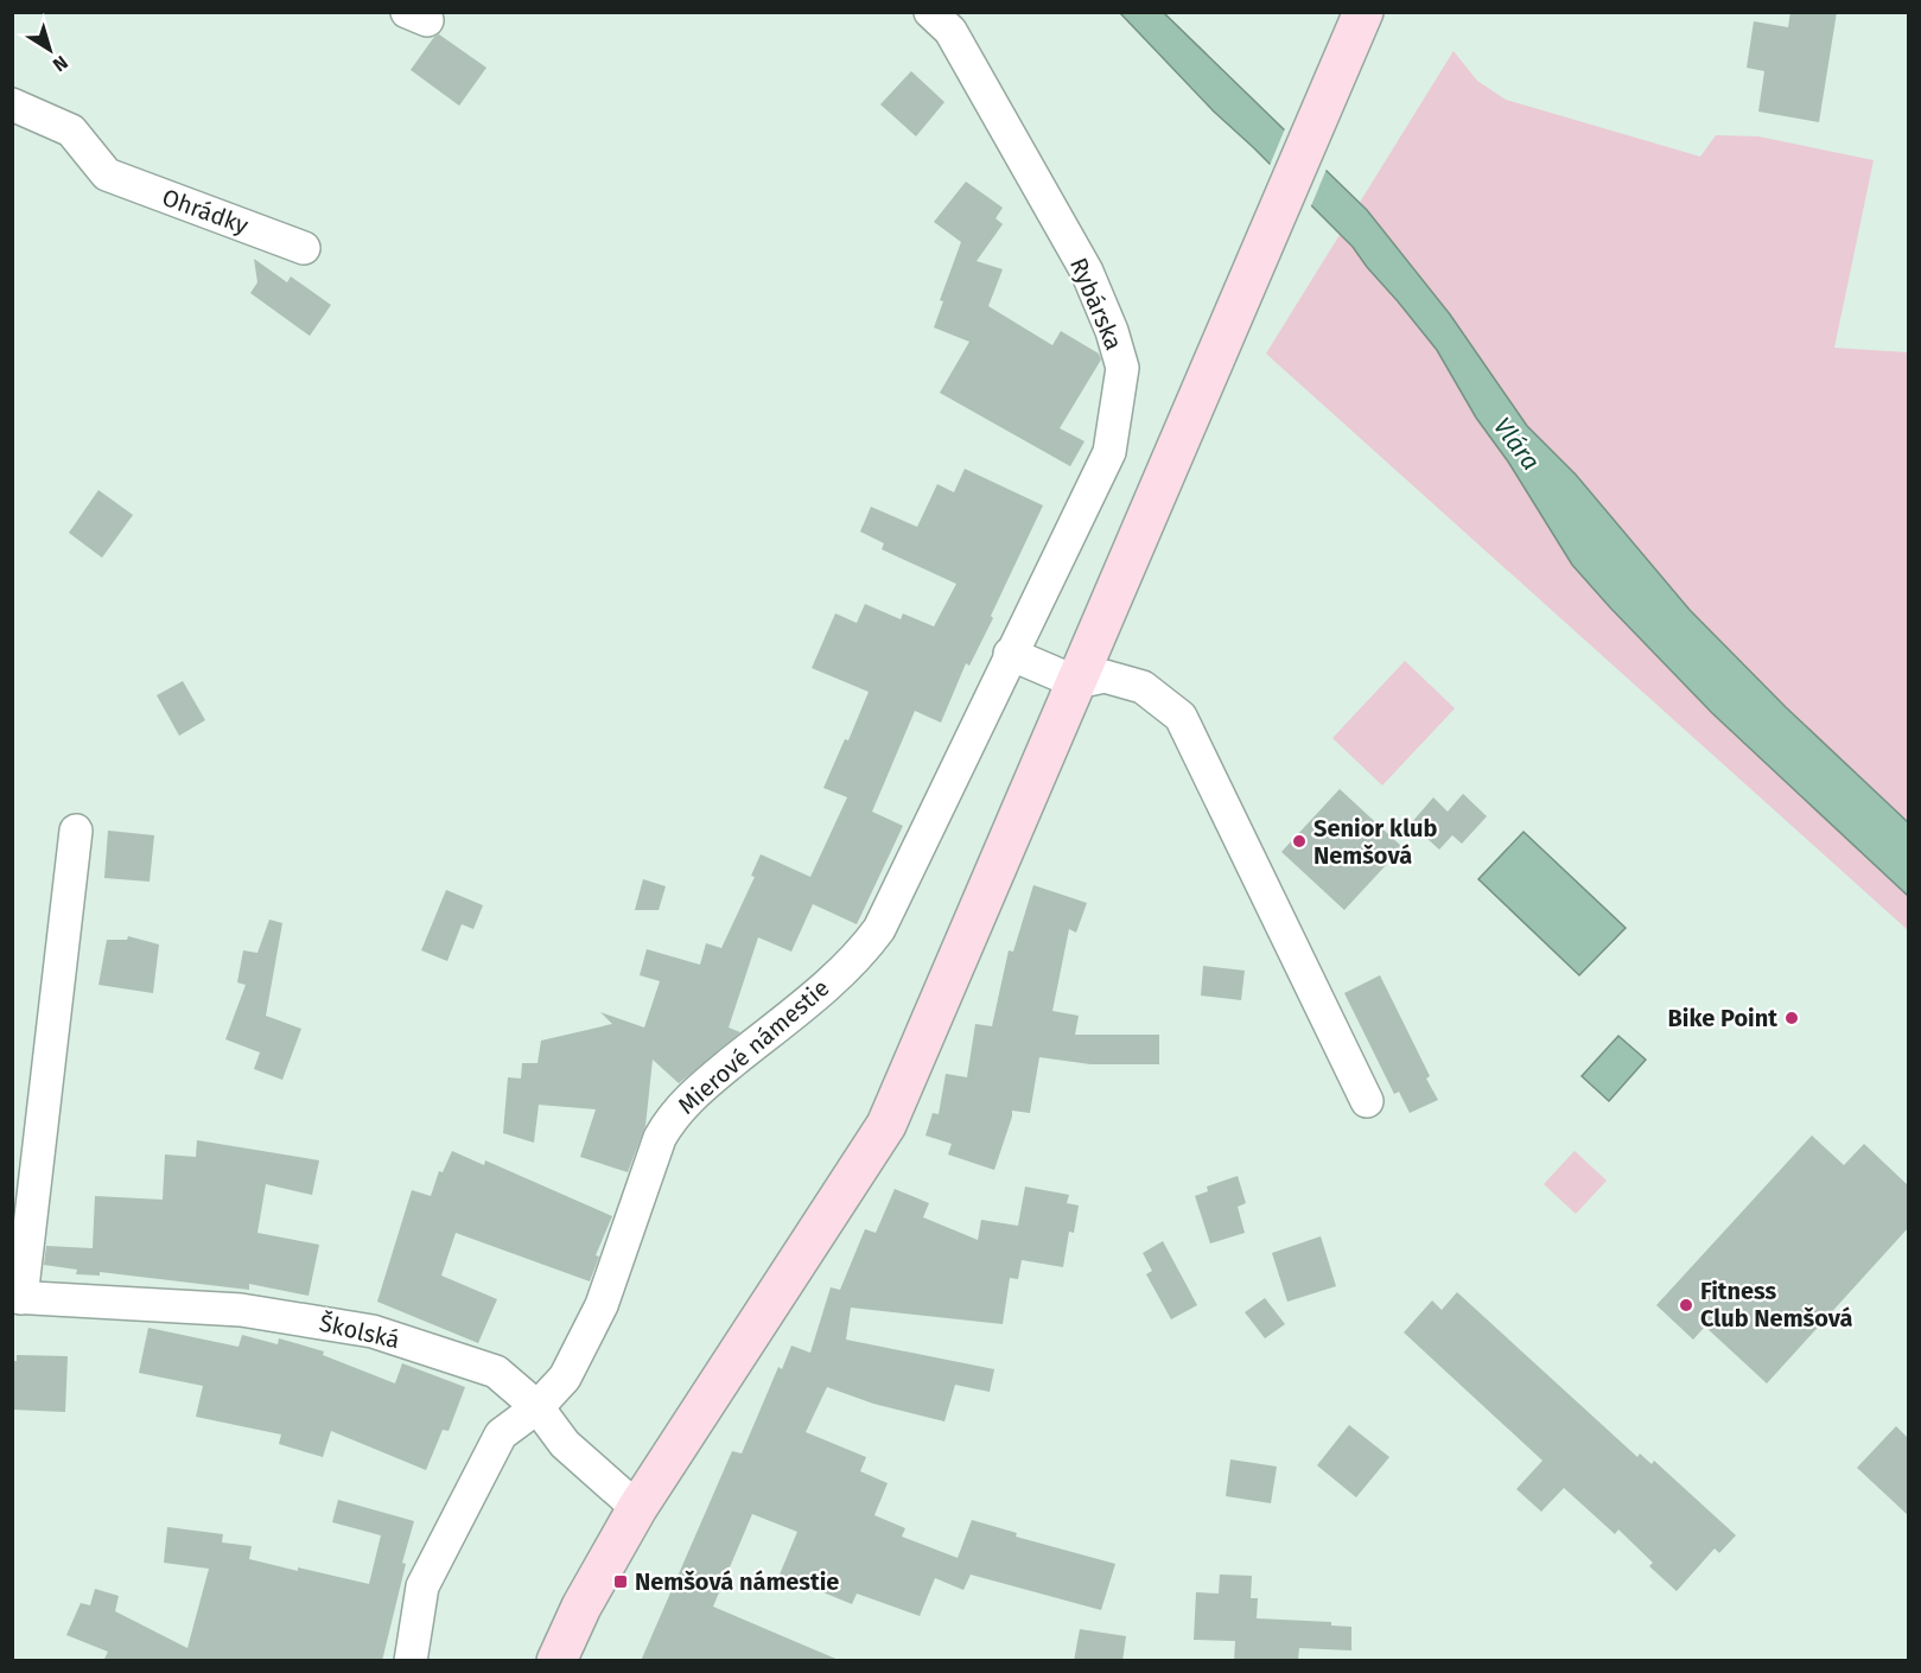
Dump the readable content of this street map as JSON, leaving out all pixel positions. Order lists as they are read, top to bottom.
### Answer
{
  "streets": {
    "street": [
      "Ohrádky",
      "Rybárska",
      "Mierové námestie",
      "Školská"
    ]
  },
  "crossings": [
    ["Rybárska", "Mierové námestie"],
    ["Mierové námestie", "Školská"]
  ],
  "water": ["Vlára"],
  "places": {
    "other": ["Senior klub Nemšová", "Bike Point", "Fitness Club Nemšová"],
    "transit": ["Nemšová námestie"]
  },
  "north": "bottom right"
}
